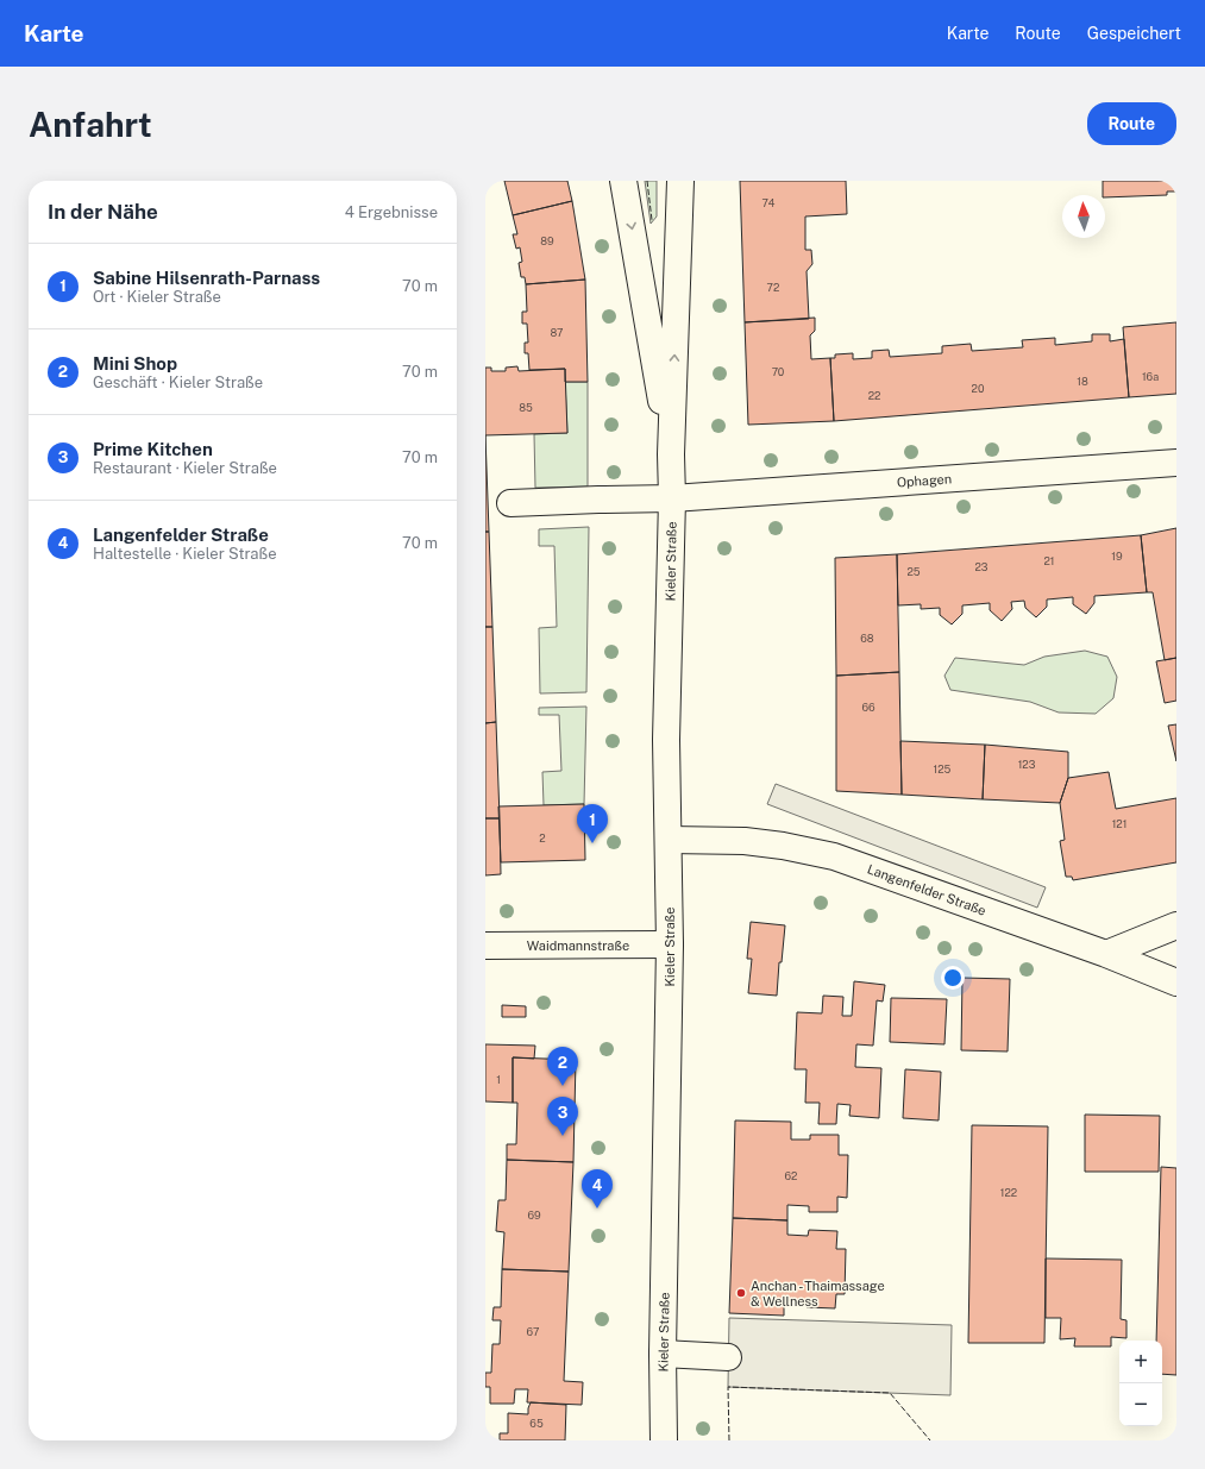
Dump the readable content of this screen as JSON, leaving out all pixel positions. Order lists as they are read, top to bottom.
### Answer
{
  "streets": {
    "main road": [
      "Ophagen",
      "Kieler Straße",
      "Langenfelder Straße",
      "Waidmannstraße"
    ]
  },
  "crossings": [
    ["Ophagen", "Kieler Straße"],
    ["Kieler Straße", "Langenfelder Straße"],
    ["Kieler Straße", "Waidmannstraße"]
  ],
  "places": ["Anchan - Thaimassage & Wellness"],
  "house_numbers": [
    "74",
    "89",
    "72",
    "87",
    "70",
    "16a",
    "18",
    "20",
    "22",
    "85",
    "19",
    "21",
    "23",
    "25",
    "68",
    "66",
    "123",
    "125",
    "121",
    "2",
    "1",
    "62",
    "122",
    "69",
    "67",
    "65"
  ],
  "north": "top",
  "page": {
    "header": "Karte",
    "nav": ["Karte", "Route", "Gespeichert"],
    "buttons": "Route",
    "title": "Anfahrt",
    "heading": ["In der Nähe", "4 Ergebnisse"],
    "list": [
      {
        "mark": "1",
        "name": "Sabine Hilsenrath-Parnass",
        "note": "Ort · Kieler Straße",
        "value": "70 m"
      },
      {
        "mark": "2",
        "name": "Mini Shop",
        "note": "Geschäft · Kieler Straße",
        "value": "70 m"
      },
      {
        "mark": "3",
        "name": "Prime Kitchen",
        "note": "Restaurant · Kieler Straße",
        "value": "70 m"
      },
      {
        "mark": "4",
        "name": "Langenfelder Straße",
        "note": "Haltestelle · Kieler Straße",
        "value": "70 m"
      }
    ],
    "pins": [
      "1",
      "2",
      "3",
      "4"
    ],
    "map_buttons": ["+", "−"]
  }
}
